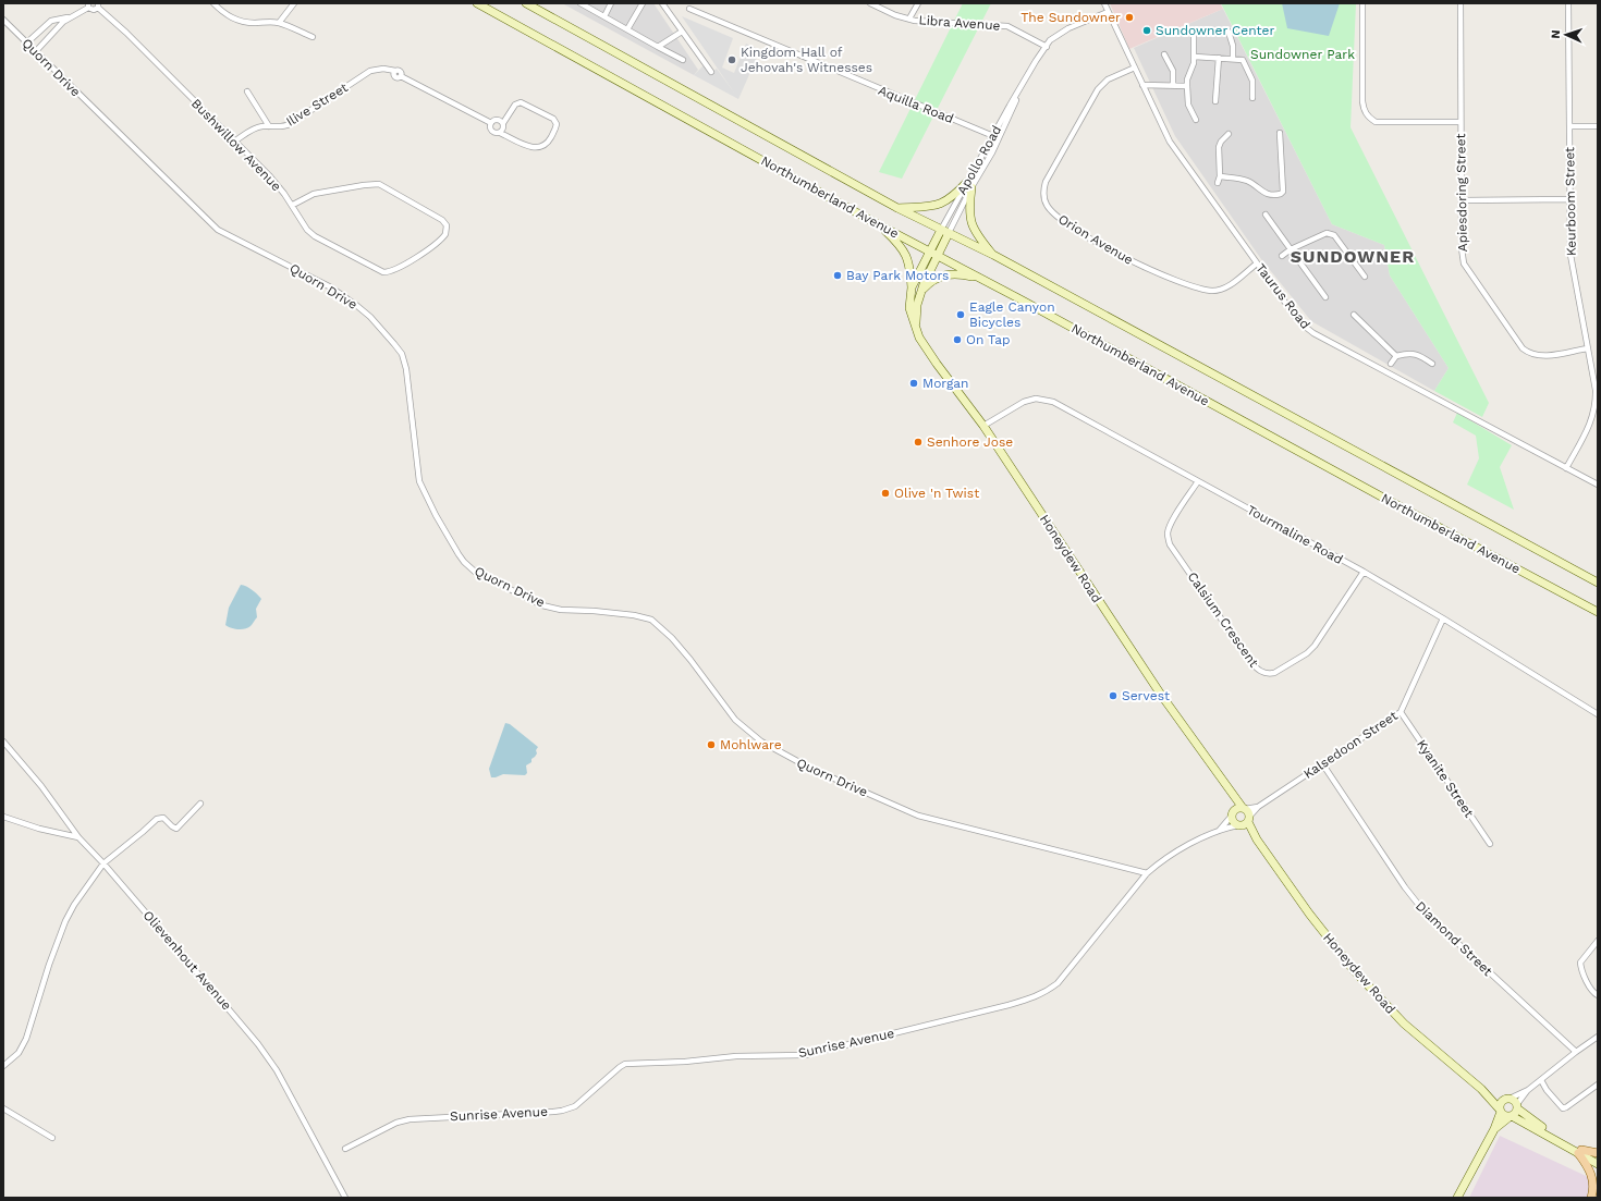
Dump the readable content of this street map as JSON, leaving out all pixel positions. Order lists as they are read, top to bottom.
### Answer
{
  "streets": {
    "main road": ["Northumberland Avenue", "Honeydew Road"],
    "street": [
      "Libra Avenue",
      "Quorn Drive",
      "Ilive Street",
      "Aquilla Road",
      "Bushwillow Avenue",
      "Apollo Road",
      "Apiesdoring Street",
      "Keurboom Street",
      "Orion Avenue",
      "Taurus Road",
      "Tourmaline Road",
      "Calsium Crescent",
      "Kalsedoon Street",
      "Kyanite Street",
      "Diamond Street",
      "Olievenhout Avenue",
      "Sunrise Avenue"
    ]
  },
  "crossings": [
    ["Libra Avenue", "Apollo Road"],
    ["Quorn Drive", "Sunrise Avenue"],
    ["Ilive Street", "Bushwillow Avenue"],
    ["Aquilla Road", "Apollo Road"],
    ["Apollo Road", "Northumberland Avenue"],
    ["Apollo Road", "Taurus Road"],
    ["Apollo Road", "Honeydew Road"],
    ["Apiesdoring Street", "Keurboom Street"],
    ["Northumberland Avenue", "Honeydew Road"],
    ["Keurboom Street", "Taurus Road"],
    ["Orion Avenue", "Taurus Road"],
    ["Tourmaline Road", "Honeydew Road"],
    ["Tourmaline Road", "Calsium Crescent"],
    ["Tourmaline Road", "Kalsedoon Street"],
    ["Honeydew Road", "Kalsedoon Street"],
    ["Honeydew Road", "Sunrise Avenue"],
    ["Kalsedoon Street", "Kyanite Street"],
    ["Kalsedoon Street", "Diamond Street"],
    ["Kalsedoon Street", "Sunrise Avenue"]
  ],
  "districts": ["SUNDOWNER"],
  "parks": ["Sundowner Park"],
  "places": [
    "The Sundowner",
    "Sundowner Center",
    "Kingdom Hall of Jehovah's Witnesses",
    "Bay Park Motors",
    "Eagle Canyon Bicycles",
    "On Tap",
    "Morgan",
    "Senhore Jose",
    "Olive 'n Twist",
    "Servest",
    "Mohlware"
  ],
  "north": "left"
}
